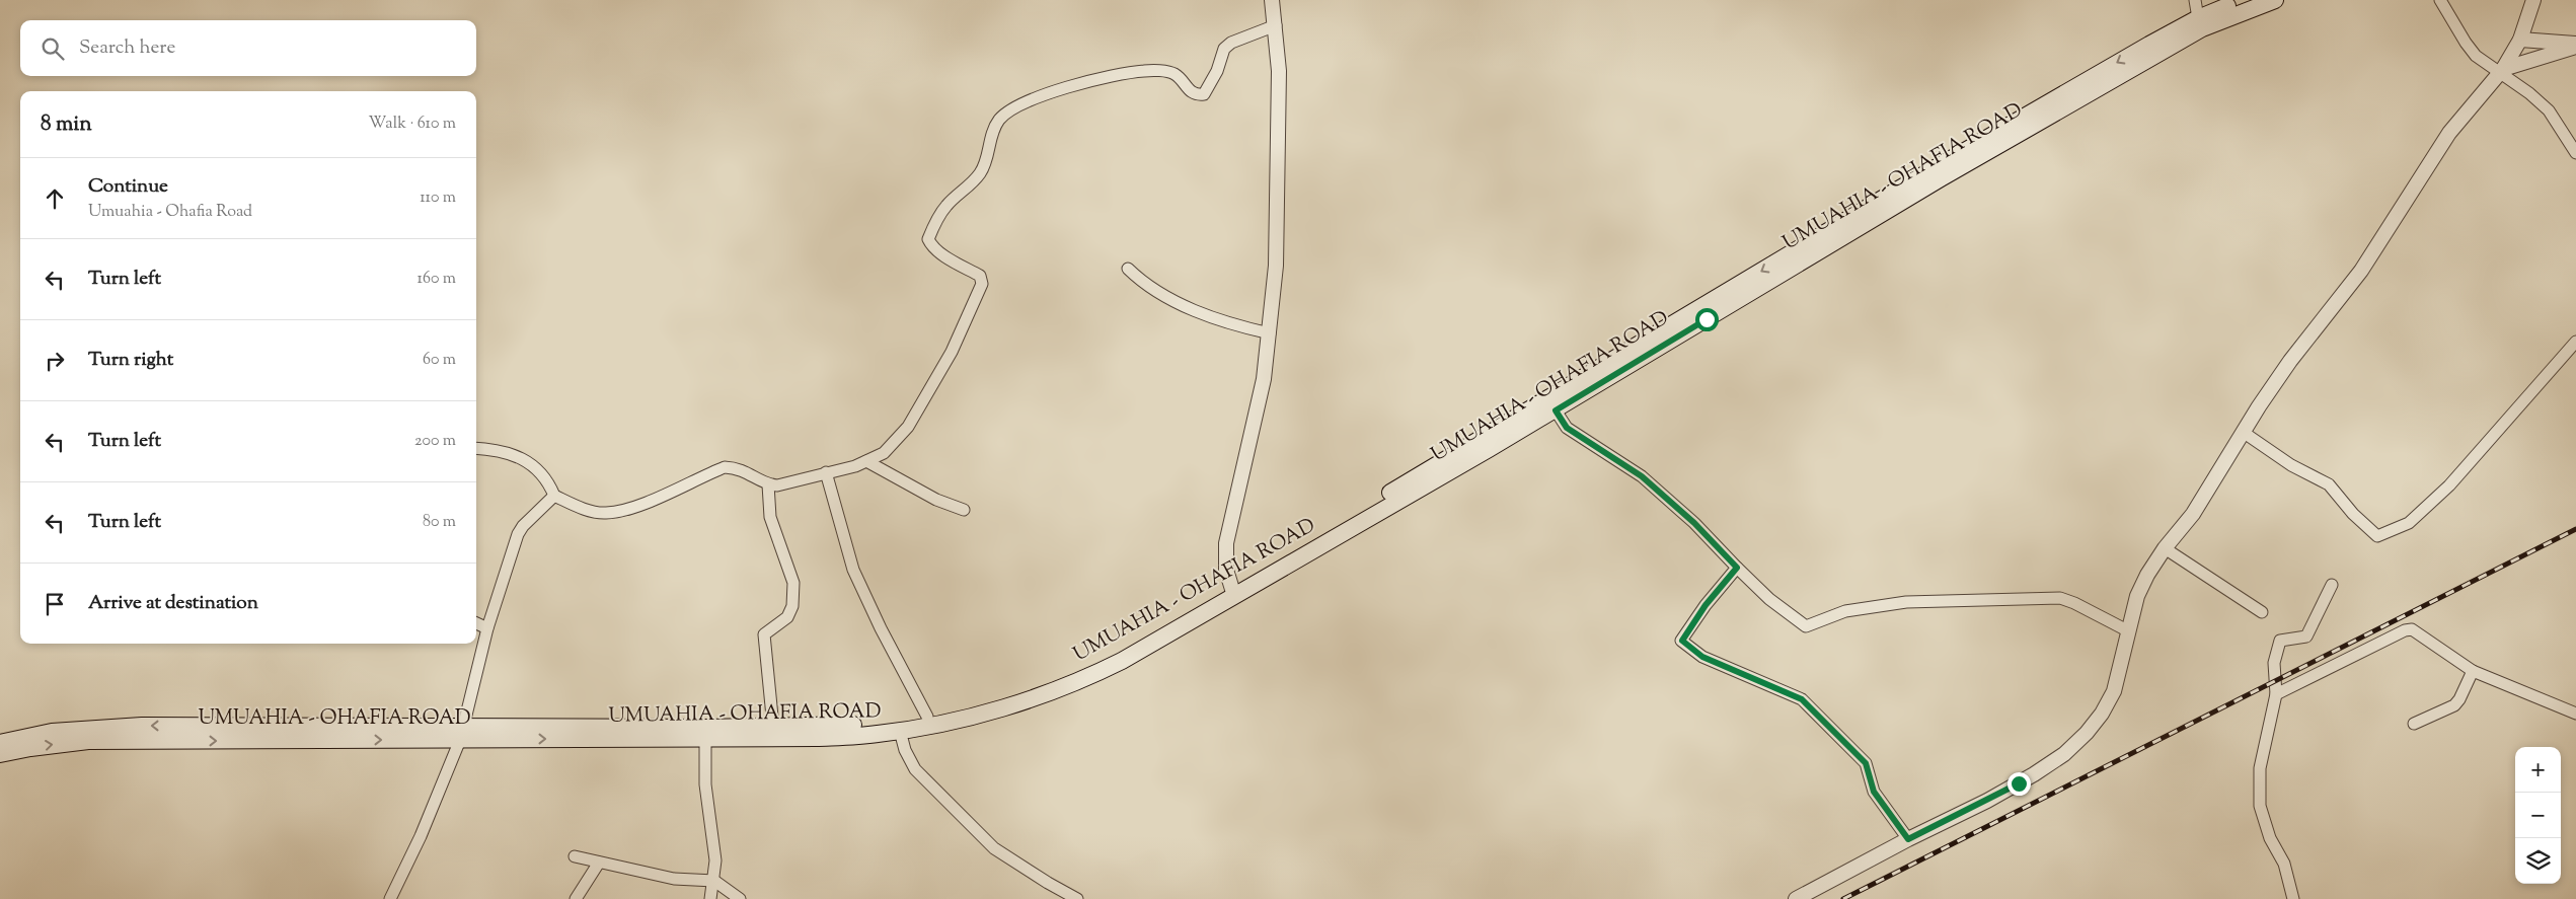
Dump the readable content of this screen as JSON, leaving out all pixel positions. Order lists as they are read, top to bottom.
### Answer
{
  "streets": {
    "main road": ["UMUAHIA - OHAFIA ROAD"]
  },
  "page": {
    "search": "Search here",
    "heading": ["8 min", "Walk · 610 m"],
    "list": [
      ["Continue", "Umuahia - Ohafia Road", "110 m"],
      ["Turn left", "160 m"],
      ["Turn right", "60 m"],
      ["Turn left", "200 m"],
      ["Turn left", "80 m"],
      "Arrive at destination"
    ],
    "map_buttons": ["+", "−"]
  }
}
